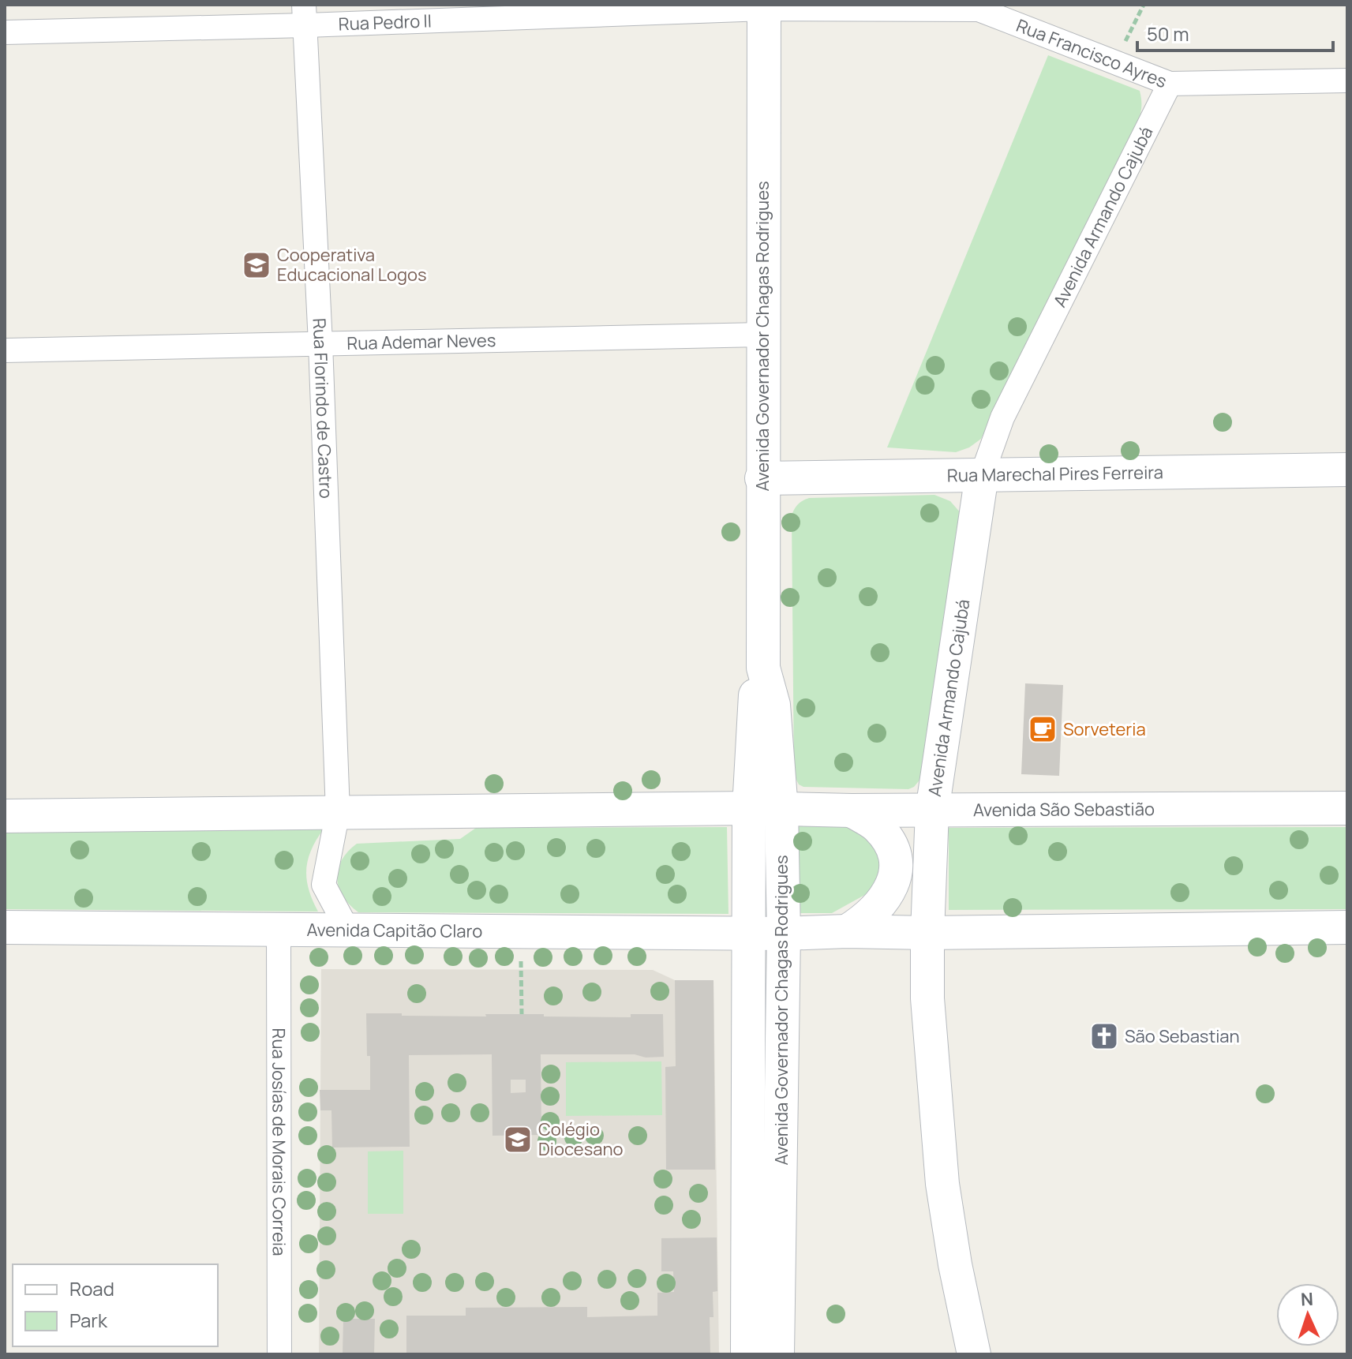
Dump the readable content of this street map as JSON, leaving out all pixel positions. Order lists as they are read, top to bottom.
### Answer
{
  "streets": {
    "main road": [
      "Avenida Armando Cajubá",
      "Avenida Governador Chagas Rodrigues",
      "Rua Marechal Pires Ferreira",
      "Avenida São Sebastião",
      "Avenida Capitão Claro"
    ],
    "street": [
      "Rua Pedro II",
      "Rua Francisco Ayres",
      "Rua Ademar Neves",
      "Rua Florindo de Castro",
      "Rua Josías de Morais Correia"
    ]
  },
  "crossings": [
    ["Rua Pedro II", "Rua Francisco Ayres"],
    ["Rua Pedro II", "Avenida Governador Chagas Rodrigues"],
    ["Rua Pedro II", "Rua Florindo de Castro"],
    ["Rua Francisco Ayres", "Avenida Armando Cajubá"],
    ["Rua Francisco Ayres", "Avenida Governador Chagas Rodrigues"],
    ["Avenida Armando Cajubá", "Rua Marechal Pires Ferreira"],
    ["Avenida Armando Cajubá", "Avenida São Sebastião"],
    ["Avenida Governador Chagas Rodrigues", "Rua Ademar Neves"],
    ["Avenida Governador Chagas Rodrigues", "Rua Marechal Pires Ferreira"],
    ["Avenida Governador Chagas Rodrigues", "Avenida São Sebastião"],
    ["Avenida Governador Chagas Rodrigues", "Avenida Capitão Claro"],
    ["Rua Ademar Neves", "Rua Florindo de Castro"],
    ["Rua Florindo de Castro", "Avenida Capitão Claro"],
    ["Avenida São Sebastião", "Avenida Capitão Claro"],
    ["Avenida Capitão Claro", "Rua Josías de Morais Correia"]
  ],
  "places": {
    "school or university": ["Cooperativa Educacional Logos", "Colégio Diocesano"],
    "cafe": ["Sorveteria"],
    "church": ["São Sebastian"]
  },
  "legend": ["Road", "Park"],
  "scale_bar": "50 m",
  "north": "top"
}
